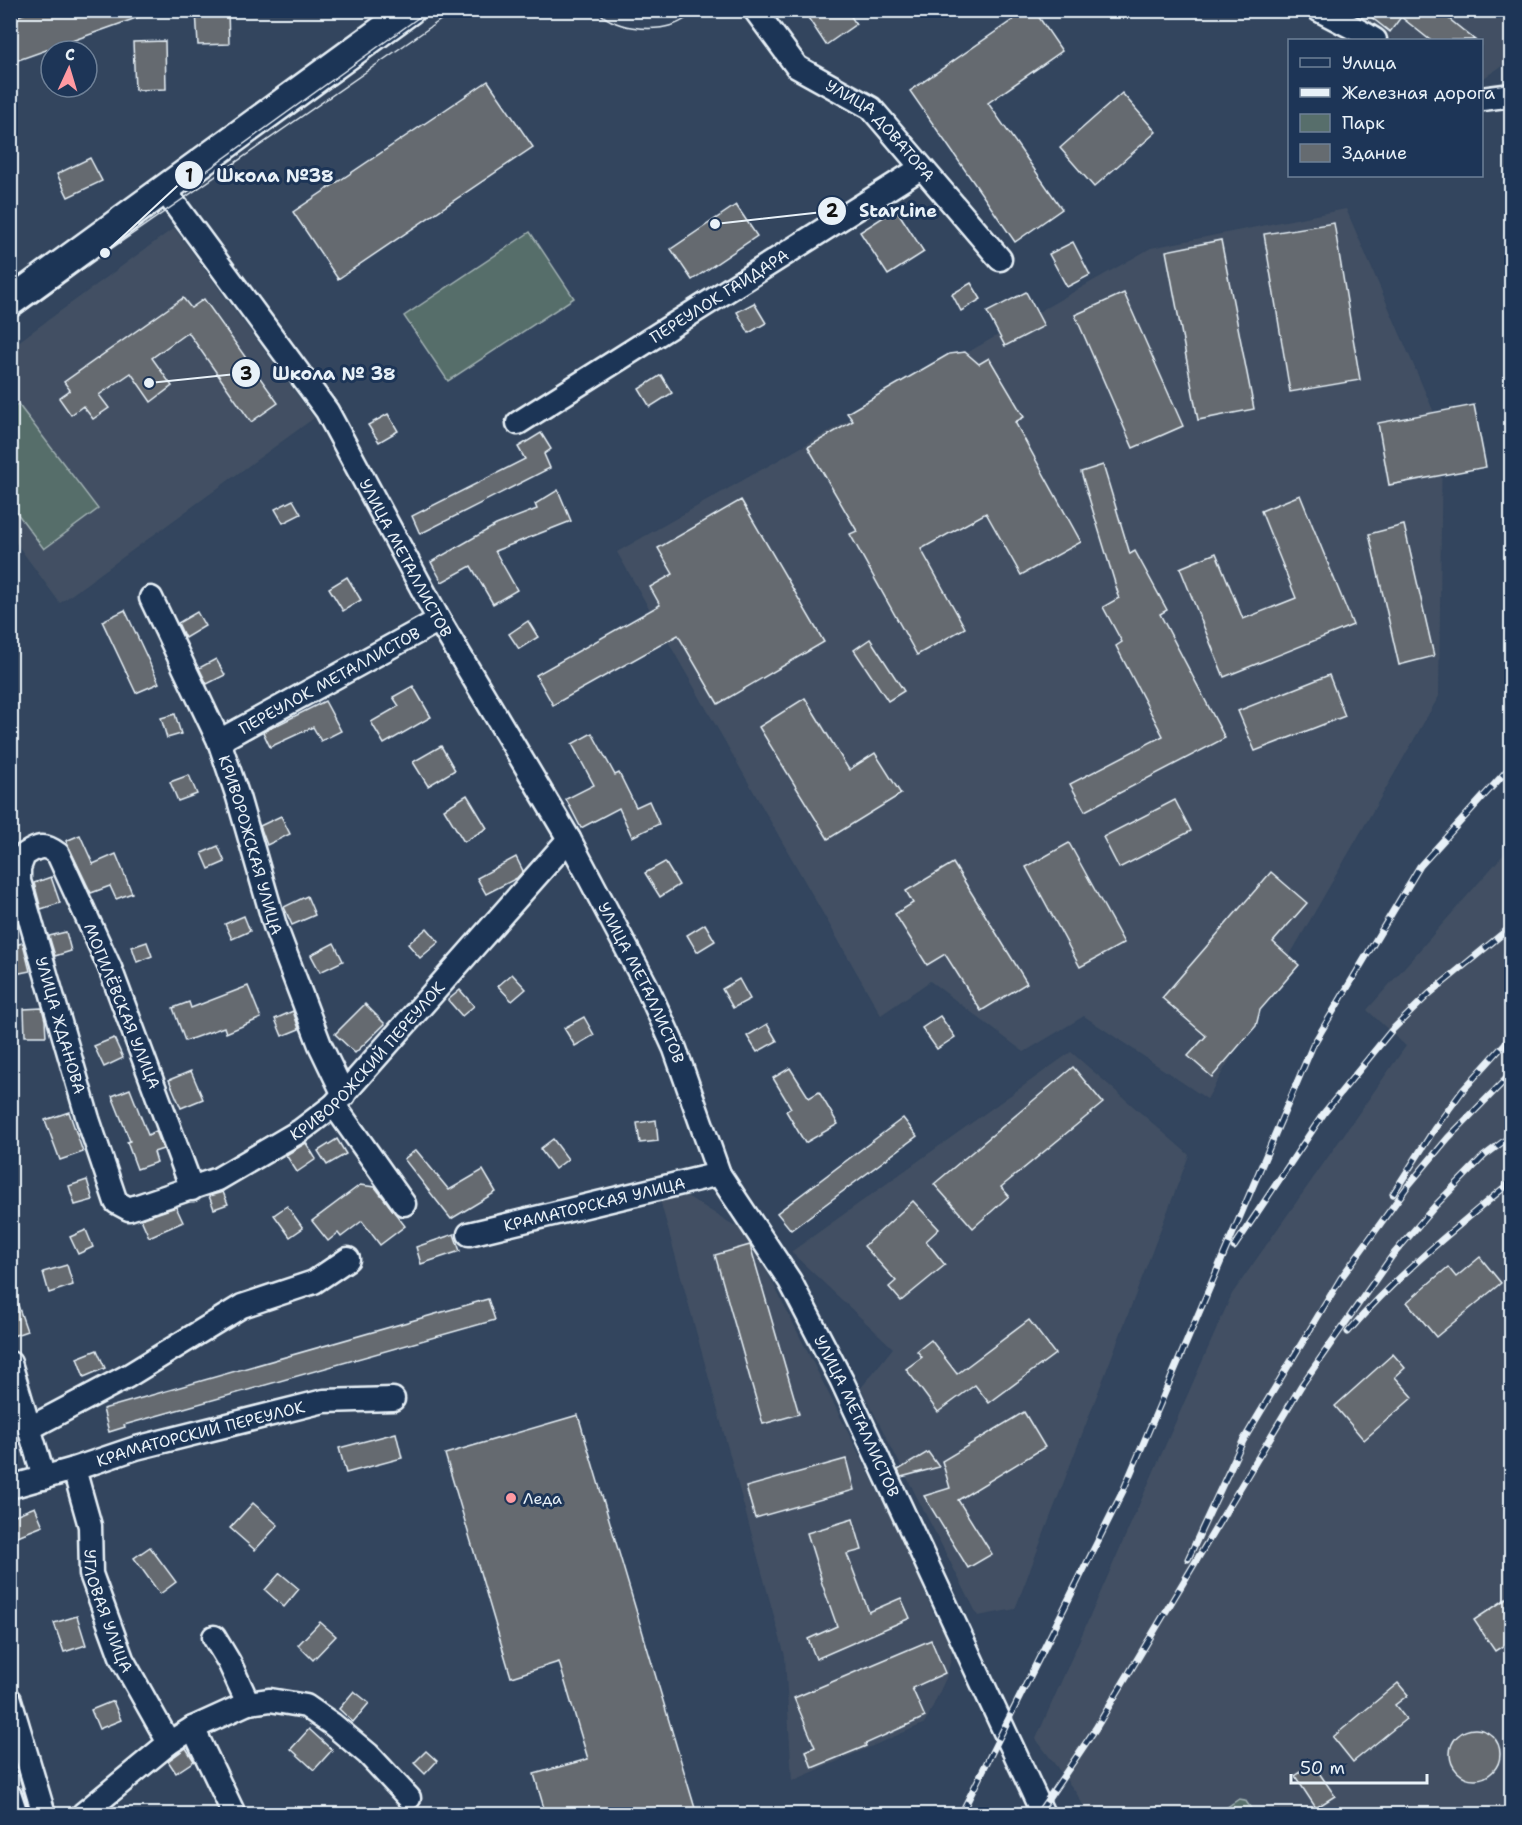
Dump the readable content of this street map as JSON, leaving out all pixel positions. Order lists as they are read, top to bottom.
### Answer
{
  "streets": {
    "street": [
      "УЛИЦА ДОВАТОРА",
      "ПЕРЕУЛОК ГАЙДАРА",
      "УЛИЦА МЕТАЛЛИСТОВ",
      "ПЕРЕУЛОК МЕТАЛЛИСТОВ",
      "КРИВОРОЖСКАЯ УЛИЦА",
      "МОГИЛЁВСКАЯ УЛИЦА",
      "УЛИЦА ЖДАНОВА",
      "КРИВОРОЖСКИЙ ПЕРЕУЛОК",
      "КРАМАТОРСКАЯ УЛИЦА",
      "КРАМАТОРСКИЙ ПЕРЕУЛОК",
      "УГЛОВАЯ УЛИЦА"
    ]
  },
  "crossings": [
    ["УЛИЦА ДОВАТОРА", "ПЕРЕУЛОК ГАЙДАРА"],
    ["УЛИЦА МЕТАЛЛИСТОВ", "ПЕРЕУЛОК МЕТАЛЛИСТОВ"],
    ["УЛИЦА МЕТАЛЛИСТОВ", "КРИВОРОЖСКИЙ ПЕРЕУЛОК"],
    ["УЛИЦА МЕТАЛЛИСТОВ", "КРАМАТОРСКАЯ УЛИЦА"],
    ["ПЕРЕУЛОК МЕТАЛЛИСТОВ", "КРИВОРОЖСКАЯ УЛИЦА"],
    ["КРИВОРОЖСКАЯ УЛИЦА", "КРИВОРОЖСКИЙ ПЕРЕУЛОК"],
    ["МОГИЛЁВСКАЯ УЛИЦА", "УЛИЦА ЖДАНОВА"],
    ["МОГИЛЁВСКАЯ УЛИЦА", "КРИВОРОЖСКИЙ ПЕРЕУЛОК"],
    ["УЛИЦА ЖДАНОВА", "КРИВОРОЖСКИЙ ПЕРЕУЛОК"],
    ["КРАМАТОРСКИЙ ПЕРЕУЛОК", "УГЛОВАЯ УЛИЦА"]
  ],
  "places": [
    "StarLine",
    "Школа №38",
    "Школа № 38",
    "Леда"
  ],
  "legend": [
    "Улица",
    "Железная дорога",
    "Парк",
    "Здание"
  ],
  "scale_bar": "50 m",
  "north": "top"
}
